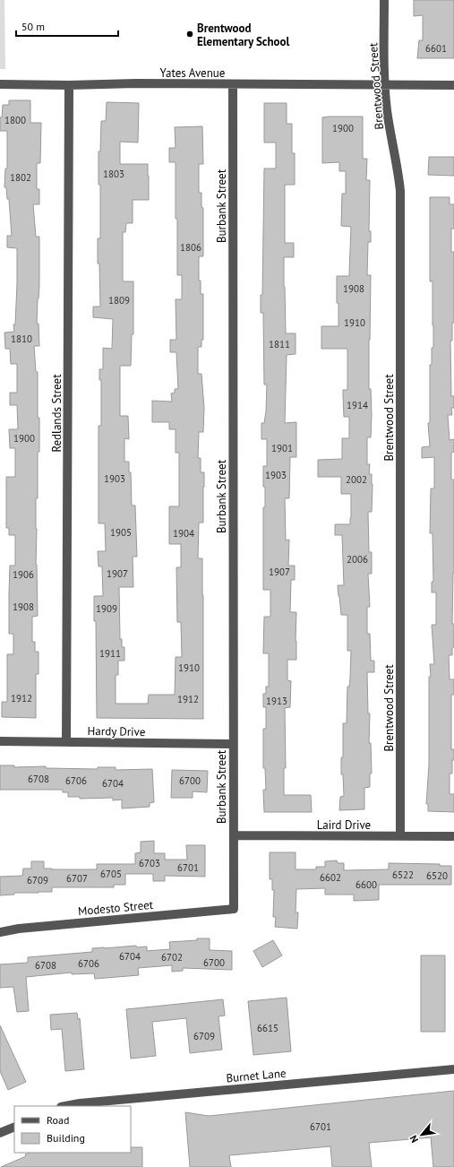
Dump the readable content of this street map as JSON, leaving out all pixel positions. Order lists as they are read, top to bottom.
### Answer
{
  "streets": {
    "street": [
      "Yates Avenue",
      "Brentwood Street",
      "Burbank Street",
      "Redlands Street",
      "Hardy Drive",
      "Laird Drive",
      "Modesto Street",
      "Burnet Lane"
    ]
  },
  "crossings": [
    ["Yates Avenue", "Brentwood Street"],
    ["Yates Avenue", "Burbank Street"],
    ["Yates Avenue", "Redlands Street"],
    ["Brentwood Street", "Laird Drive"],
    ["Burbank Street", "Hardy Drive"],
    ["Burbank Street", "Laird Drive"],
    ["Burbank Street", "Modesto Street"],
    ["Redlands Street", "Hardy Drive"]
  ],
  "places": ["Brentwood Elementary School"],
  "house_numbers": [
    "6601",
    "1800",
    "1900",
    "1803",
    "1802",
    "1806",
    "1908",
    "1809",
    "1910",
    "1810",
    "1811",
    "1914",
    "1900",
    "1901",
    "1903",
    "1903",
    "2002",
    "1905",
    "1904",
    "2006",
    "1907",
    "1907",
    "1906",
    "1908",
    "1909",
    "1911",
    "1910",
    "1912",
    "1912",
    "1913",
    "6708",
    "6706",
    "6700",
    "6704",
    "6703",
    "6701",
    "6705",
    "6522",
    "6520",
    "6602",
    "6707",
    "6709",
    "6600",
    "6704",
    "6702",
    "6700",
    "6706",
    "6708",
    "6615",
    "6709",
    "6701"
  ],
  "legend": ["Road", "Building"],
  "scale_bar": "50 m",
  "north": "bottom left"
}
